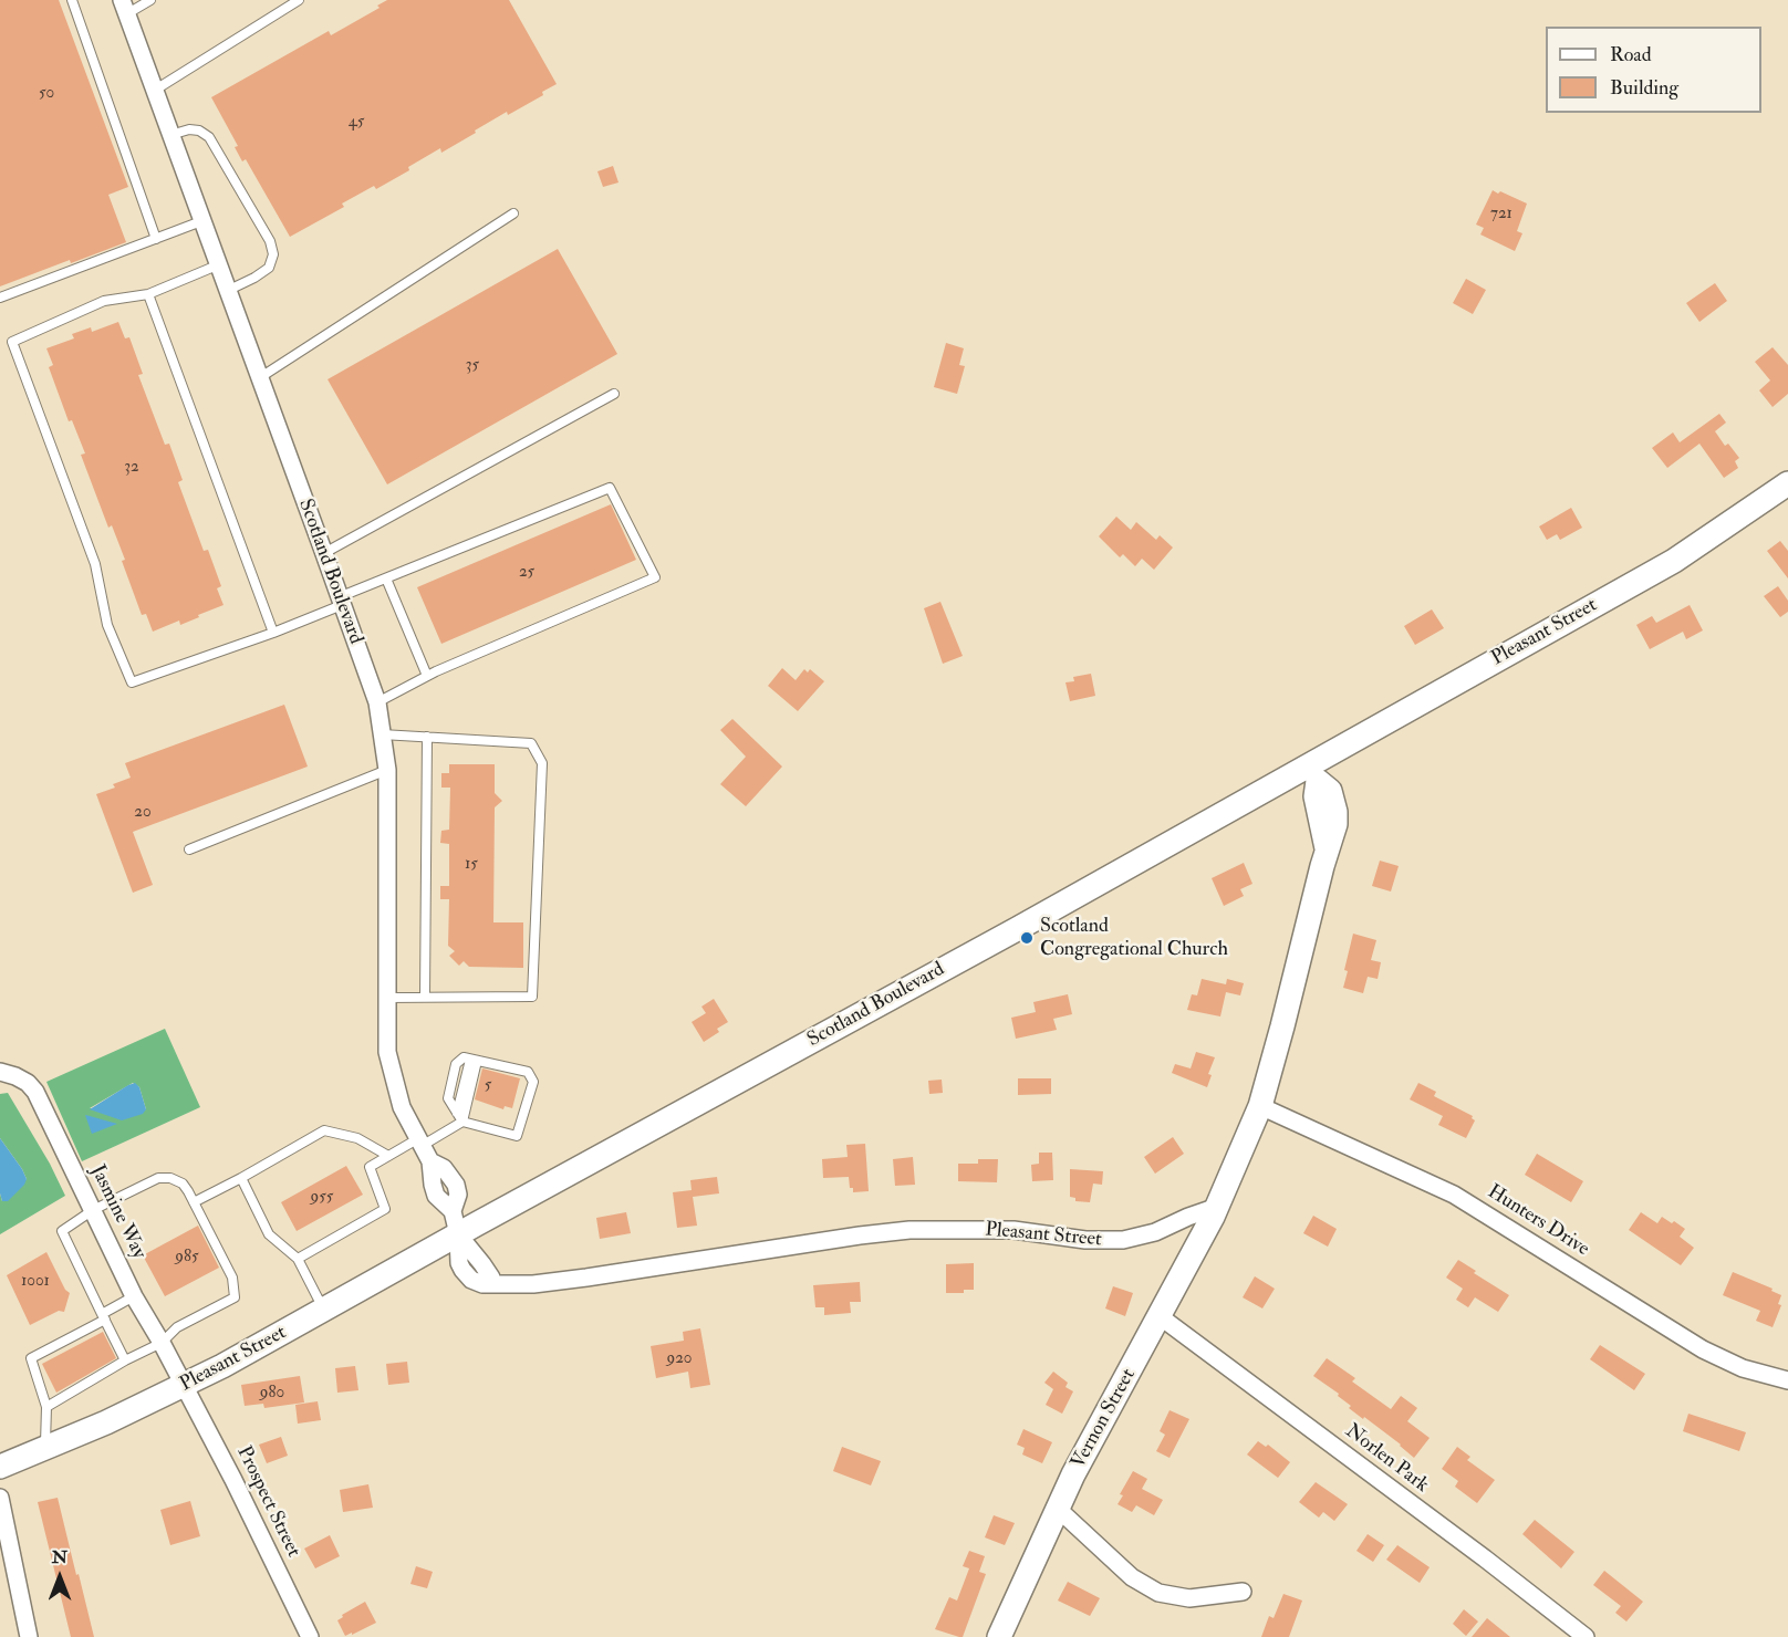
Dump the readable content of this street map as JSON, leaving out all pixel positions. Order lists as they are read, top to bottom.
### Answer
{
  "streets": {
    "main road": ["Scotland Boulevard", "Pleasant Street", "Vernon Street"],
    "street": [
      "Jasmine Way",
      "Hunters Drive",
      "Norlen Park",
      "Prospect Street"
    ]
  },
  "crossings": [
    ["Scotland Boulevard", "Pleasant Street"],
    ["Pleasant Street", "Jasmine Way"],
    ["Pleasant Street", "Vernon Street"],
    ["Pleasant Street", "Prospect Street"],
    ["Jasmine Way", "Prospect Street"],
    ["Vernon Street", "Norlen Park"]
  ],
  "places": ["Scotland Congregational Church"],
  "house_numbers": [
    "50",
    "45",
    "721",
    "35",
    "32",
    "25",
    "20",
    "15",
    "5",
    "955",
    "985",
    "1001",
    "920",
    "980"
  ],
  "legend": ["Road", "Building"],
  "north": "top"
}
